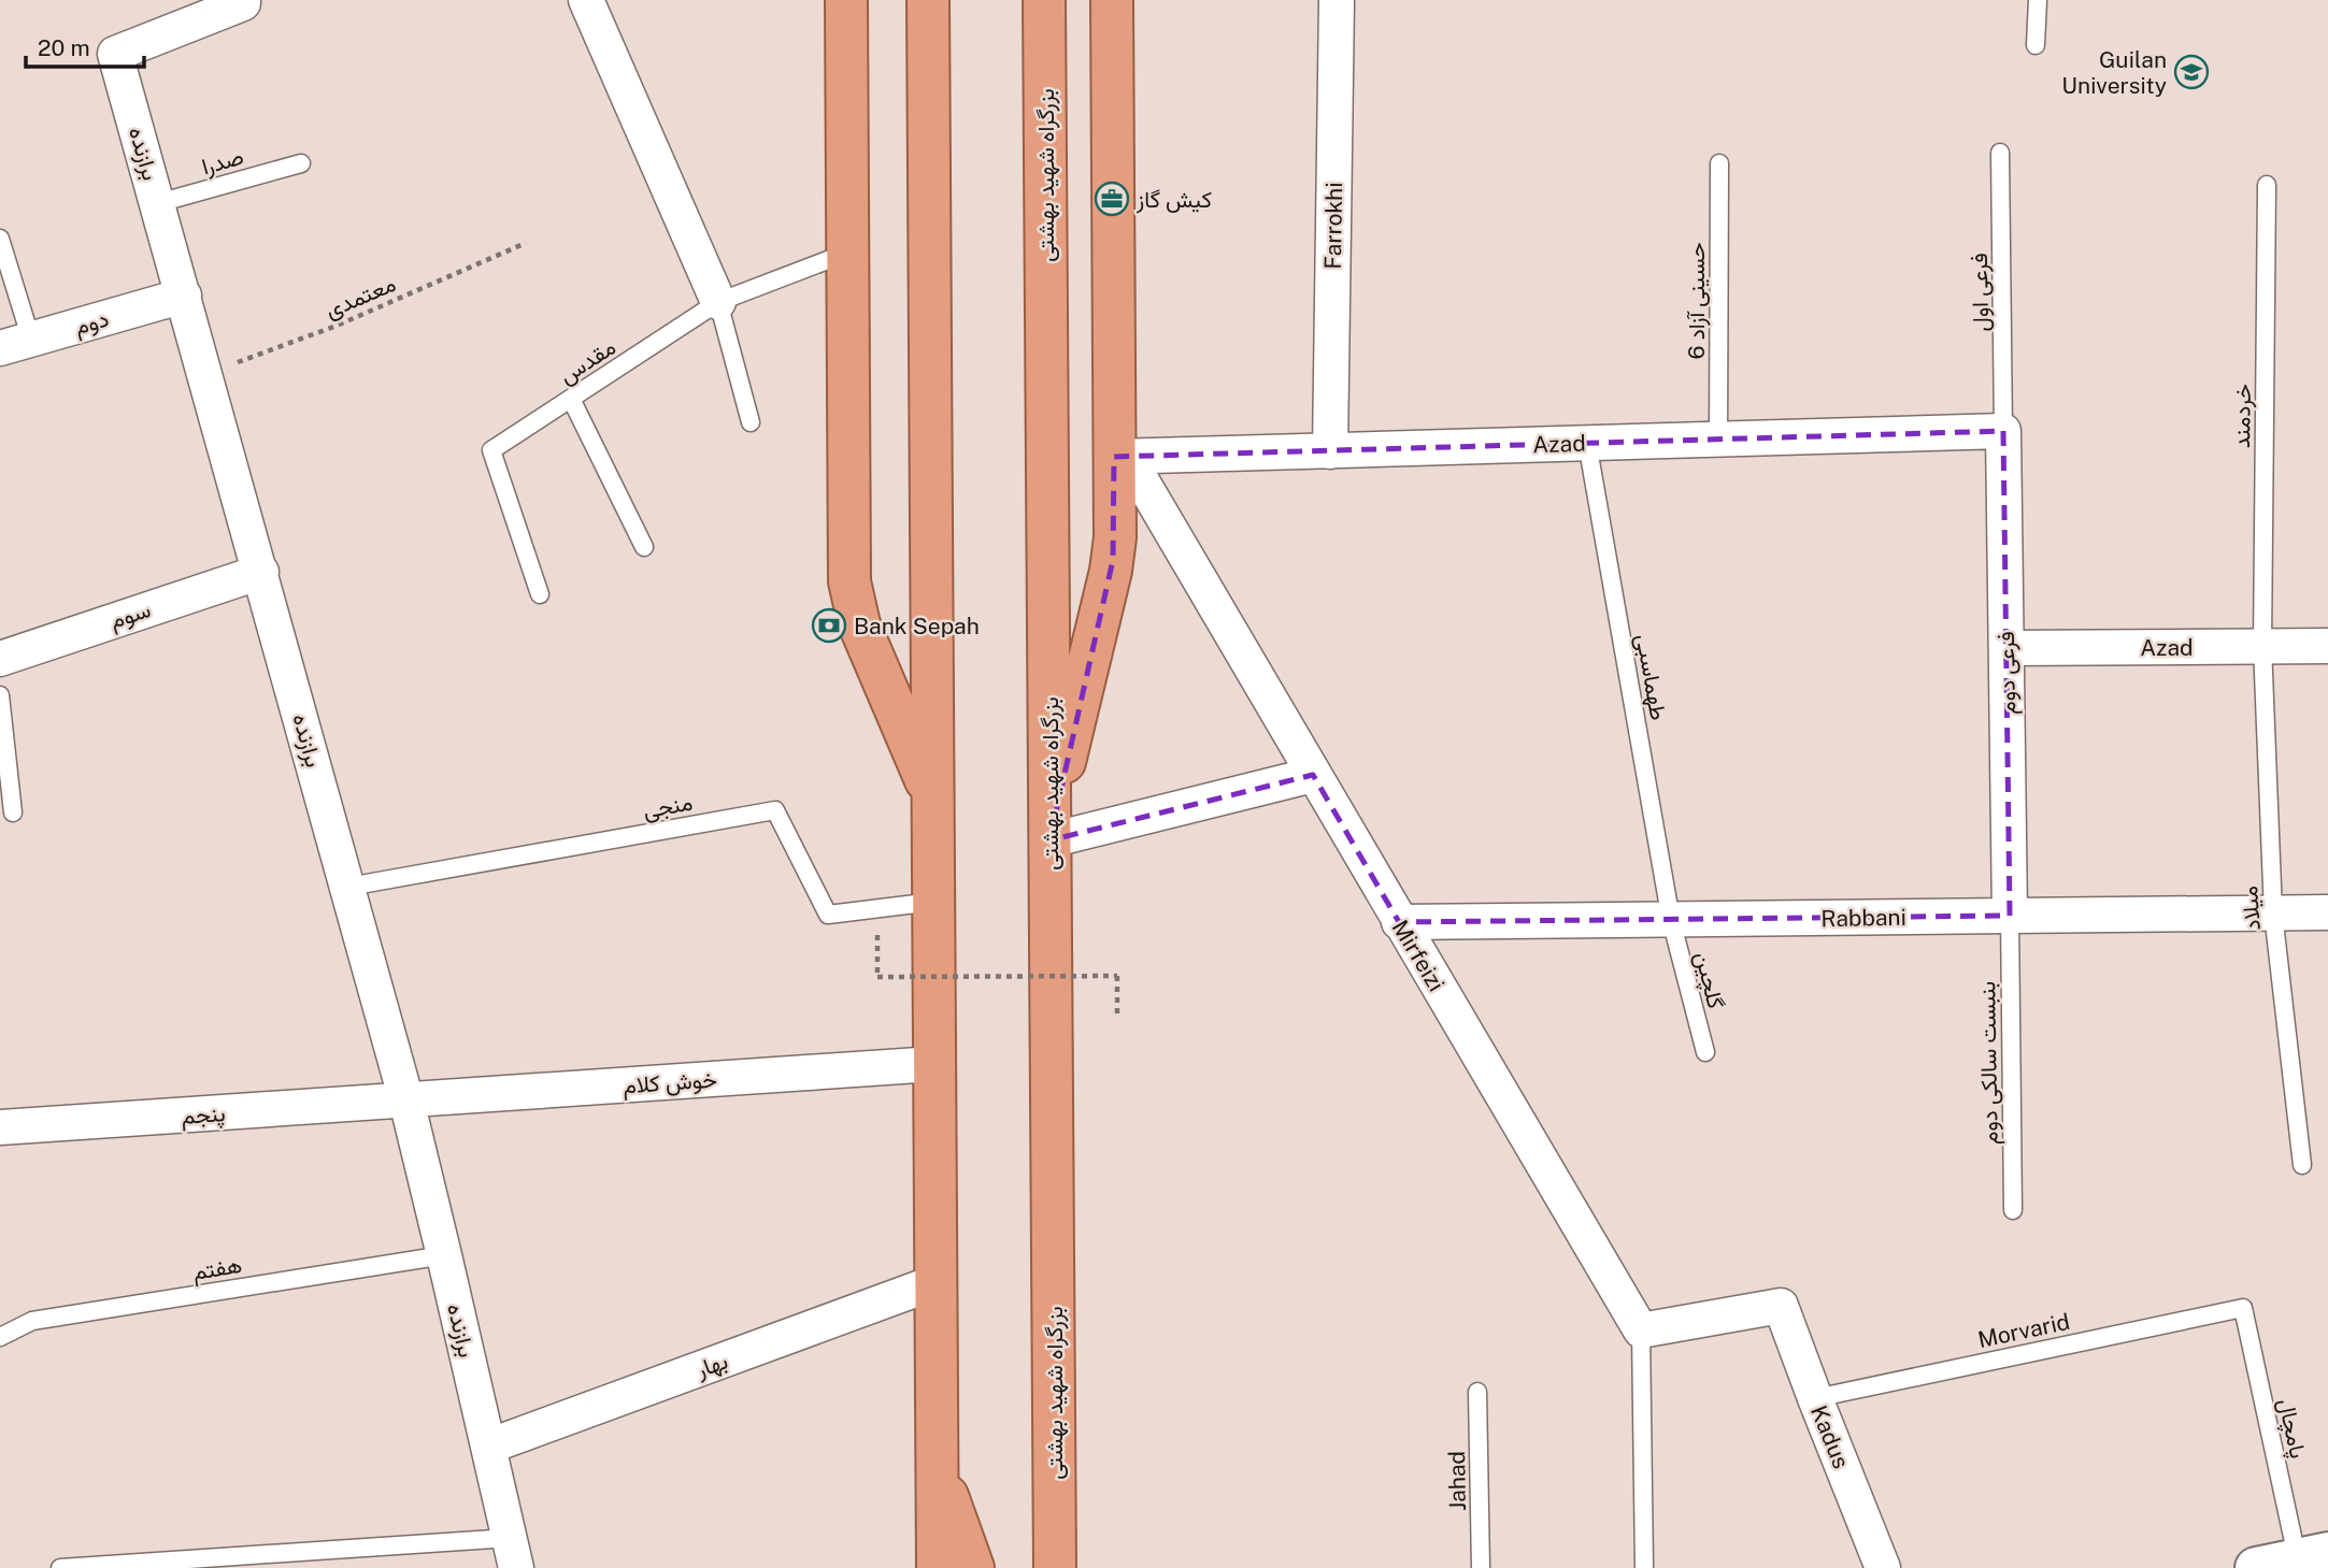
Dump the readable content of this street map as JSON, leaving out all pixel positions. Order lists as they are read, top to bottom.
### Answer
{
  "streets": {
    "highway": ["بزرگراه شهید بهشتی"],
    "street": [
      "برازنده",
      "Farrokhi",
      "دوم",
      "Azad",
      "سوم",
      "فرعی دوم",
      "Rabbani",
      "Mirfeizi",
      "خوش کلام",
      "پنجم",
      "بهار",
      "Kadus"
    ],
    "lane": [
      "صدرا",
      "فرعی اول",
      "حسینی آزاد 6",
      "مقدس",
      "خردمند",
      "طهماسبی",
      "منجی",
      "میلاد",
      "گلچین",
      "بنبست سالکی دوم",
      "هفتم",
      "Morvarid",
      "پامچال",
      "Jahad"
    ],
    "path": ["معتمدی"]
  },
  "crossings": [
    ["برازنده", "صدرا"],
    ["برازنده", "معتمدی"],
    ["برازنده", "دوم"],
    ["برازنده", "سوم"],
    ["برازنده", "منجی"],
    ["برازنده", "خوش کلام"],
    ["برازنده", "پنجم"],
    ["برازنده", "هفتم"],
    ["برازنده", "بهار"],
    ["Farrokhi", "Azad"],
    ["فرعی اول", "Azad"],
    ["فرعی اول", "فرعی دوم"],
    ["حسینی آزاد 6", "Azad"],
    ["خردمند", "Azad"],
    ["خردمند", "میلاد"],
    ["Azad", "فرعی دوم"],
    ["Azad", "طهماسبی"],
    ["Azad", "میلاد"],
    ["Azad", "Mirfeizi"],
    ["فرعی دوم", "Rabbani"],
    ["فرعی دوم", "بنبست سالکی دوم"],
    ["طهماسبی", "Rabbani"],
    ["طهماسبی", "گلچین"],
    ["میلاد", "Rabbani"],
    ["Rabbani", "Mirfeizi"],
    ["Rabbani", "گلچین"],
    ["Rabbani", "بنبست سالکی دوم"],
    ["Mirfeizi", "Kadus"],
    ["خوش کلام", "پنجم"],
    ["Morvarid", "پامچال"],
    ["Morvarid", "Kadus"]
  ],
  "places": {
    "school or university": ["Guilan University"],
    "office": ["كيش گاز"],
    "bank": ["Bank Sepah"]
  },
  "scale_bar": "20 m"
}
